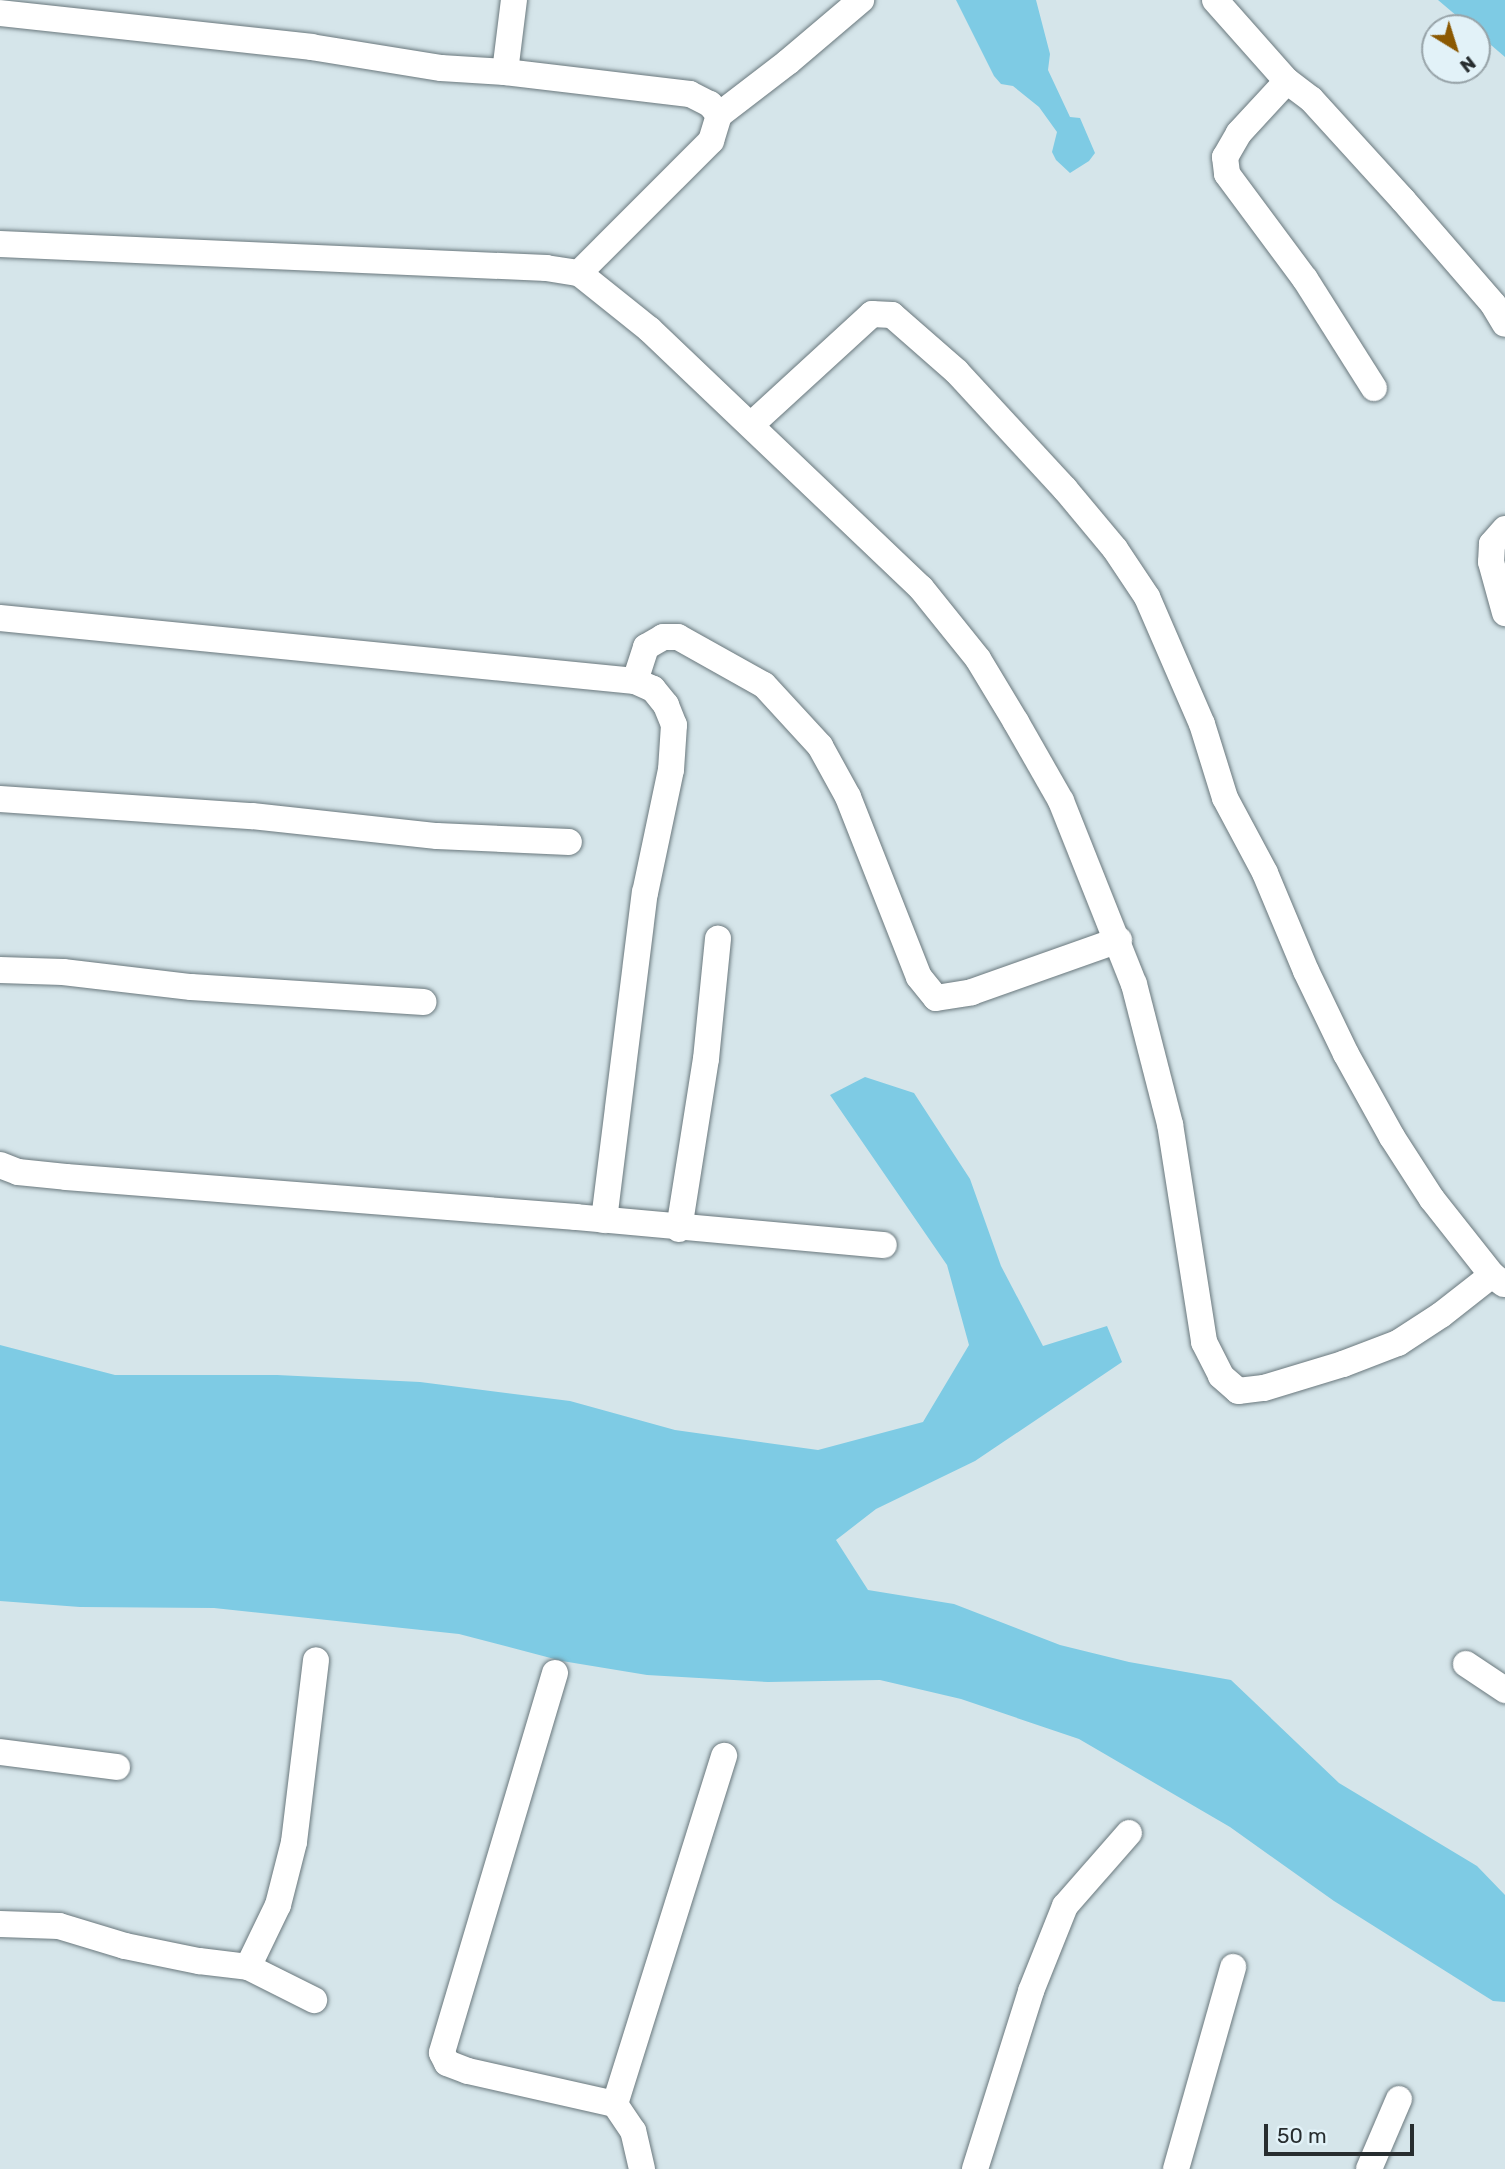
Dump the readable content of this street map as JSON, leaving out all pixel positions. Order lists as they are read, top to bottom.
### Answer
{
  "scale_bar": "50 m",
  "north": "bottom right"
}
